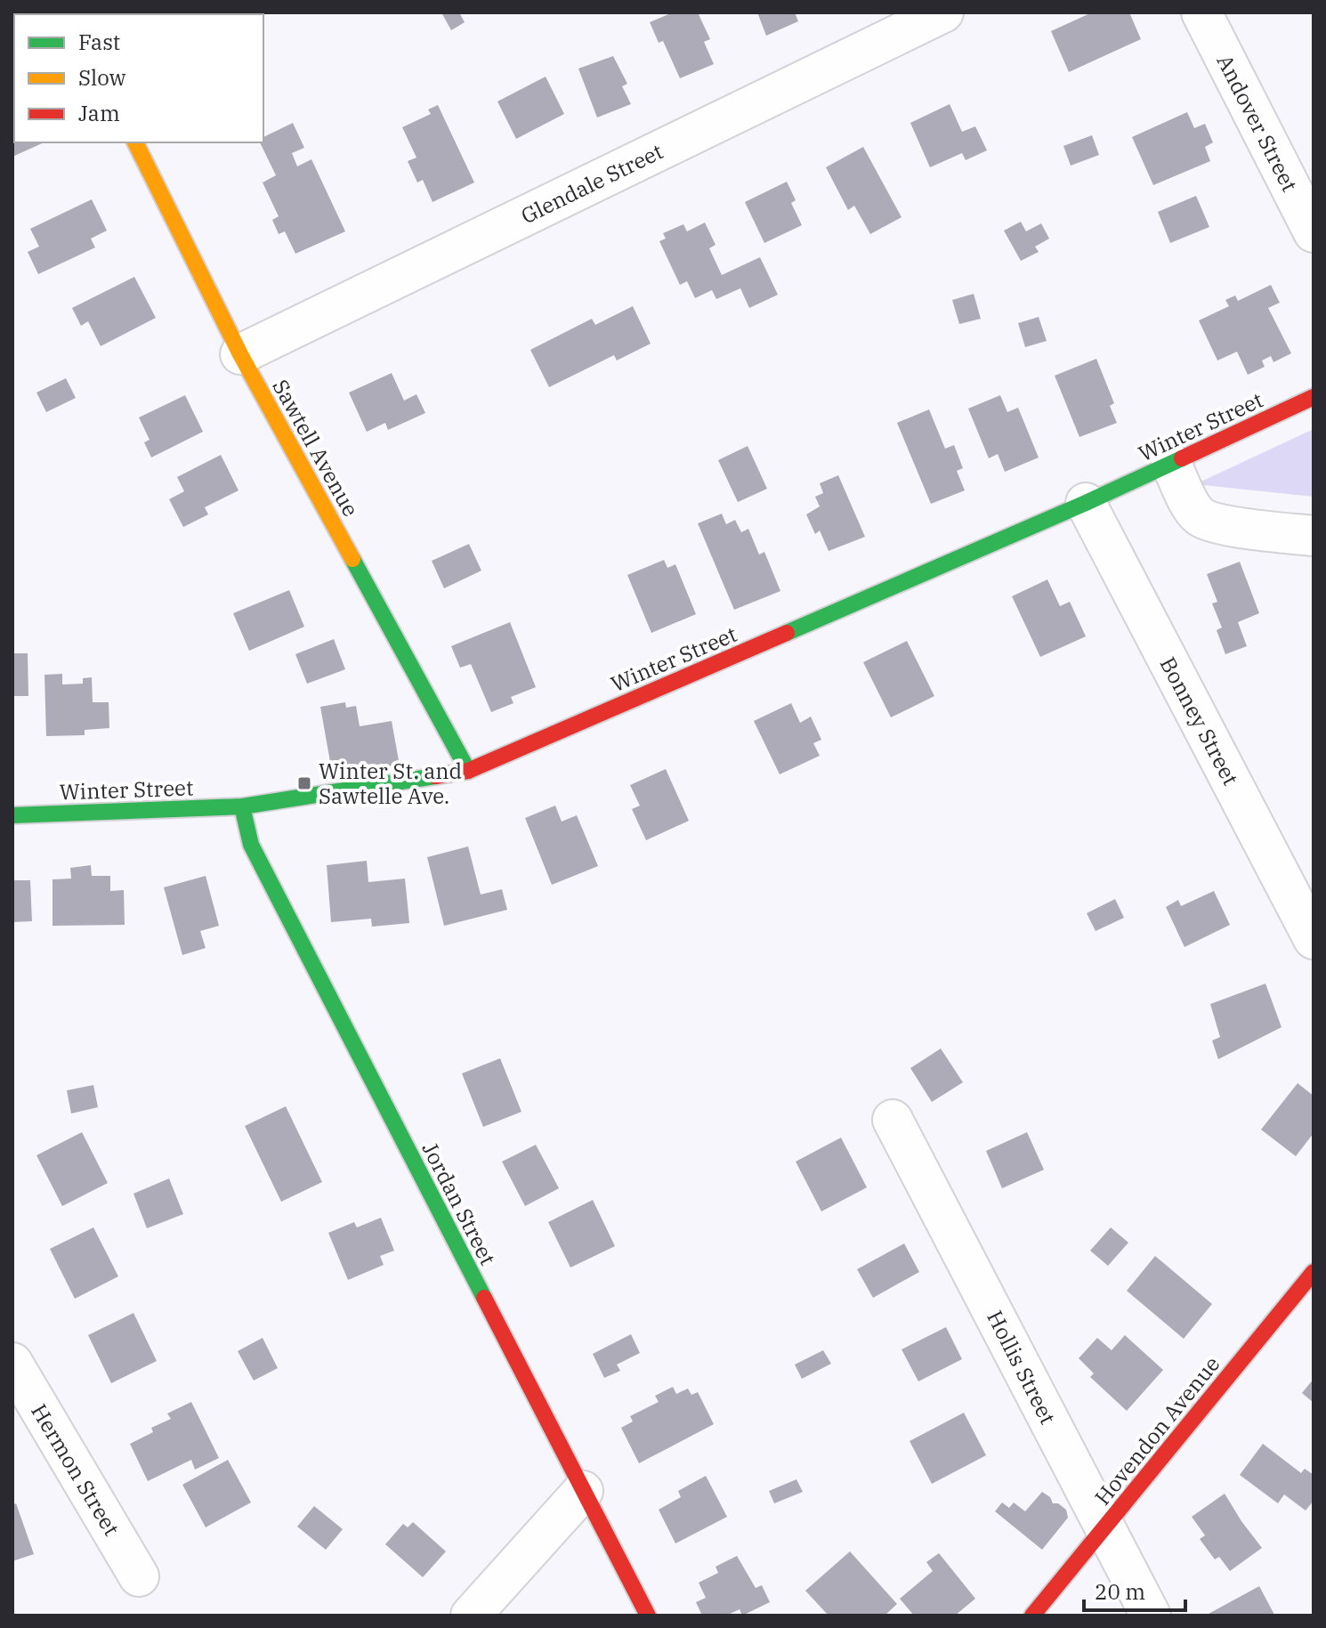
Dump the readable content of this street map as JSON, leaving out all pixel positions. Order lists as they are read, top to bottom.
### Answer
{
  "streets": {
    "street": [
      "Andover Street",
      "Glendale Street",
      "Winter Street",
      "Sawtell Avenue",
      "Bonney Street",
      "Jordan Street",
      "Hollis Street",
      "Hovendon Avenue",
      "Hermon Street"
    ]
  },
  "crossings": [
    ["Glendale Street", "Sawtell Avenue"],
    ["Winter Street", "Sawtell Avenue"],
    ["Winter Street", "Bonney Street"],
    ["Winter Street", "Jordan Street"],
    ["Hollis Street", "Hovendon Avenue"]
  ],
  "places": {
    "transit": ["Winter St. and Sawtelle Ave."]
  },
  "legend": ["Fast", "Slow", "Jam"],
  "scale_bar": "20 m"
}
